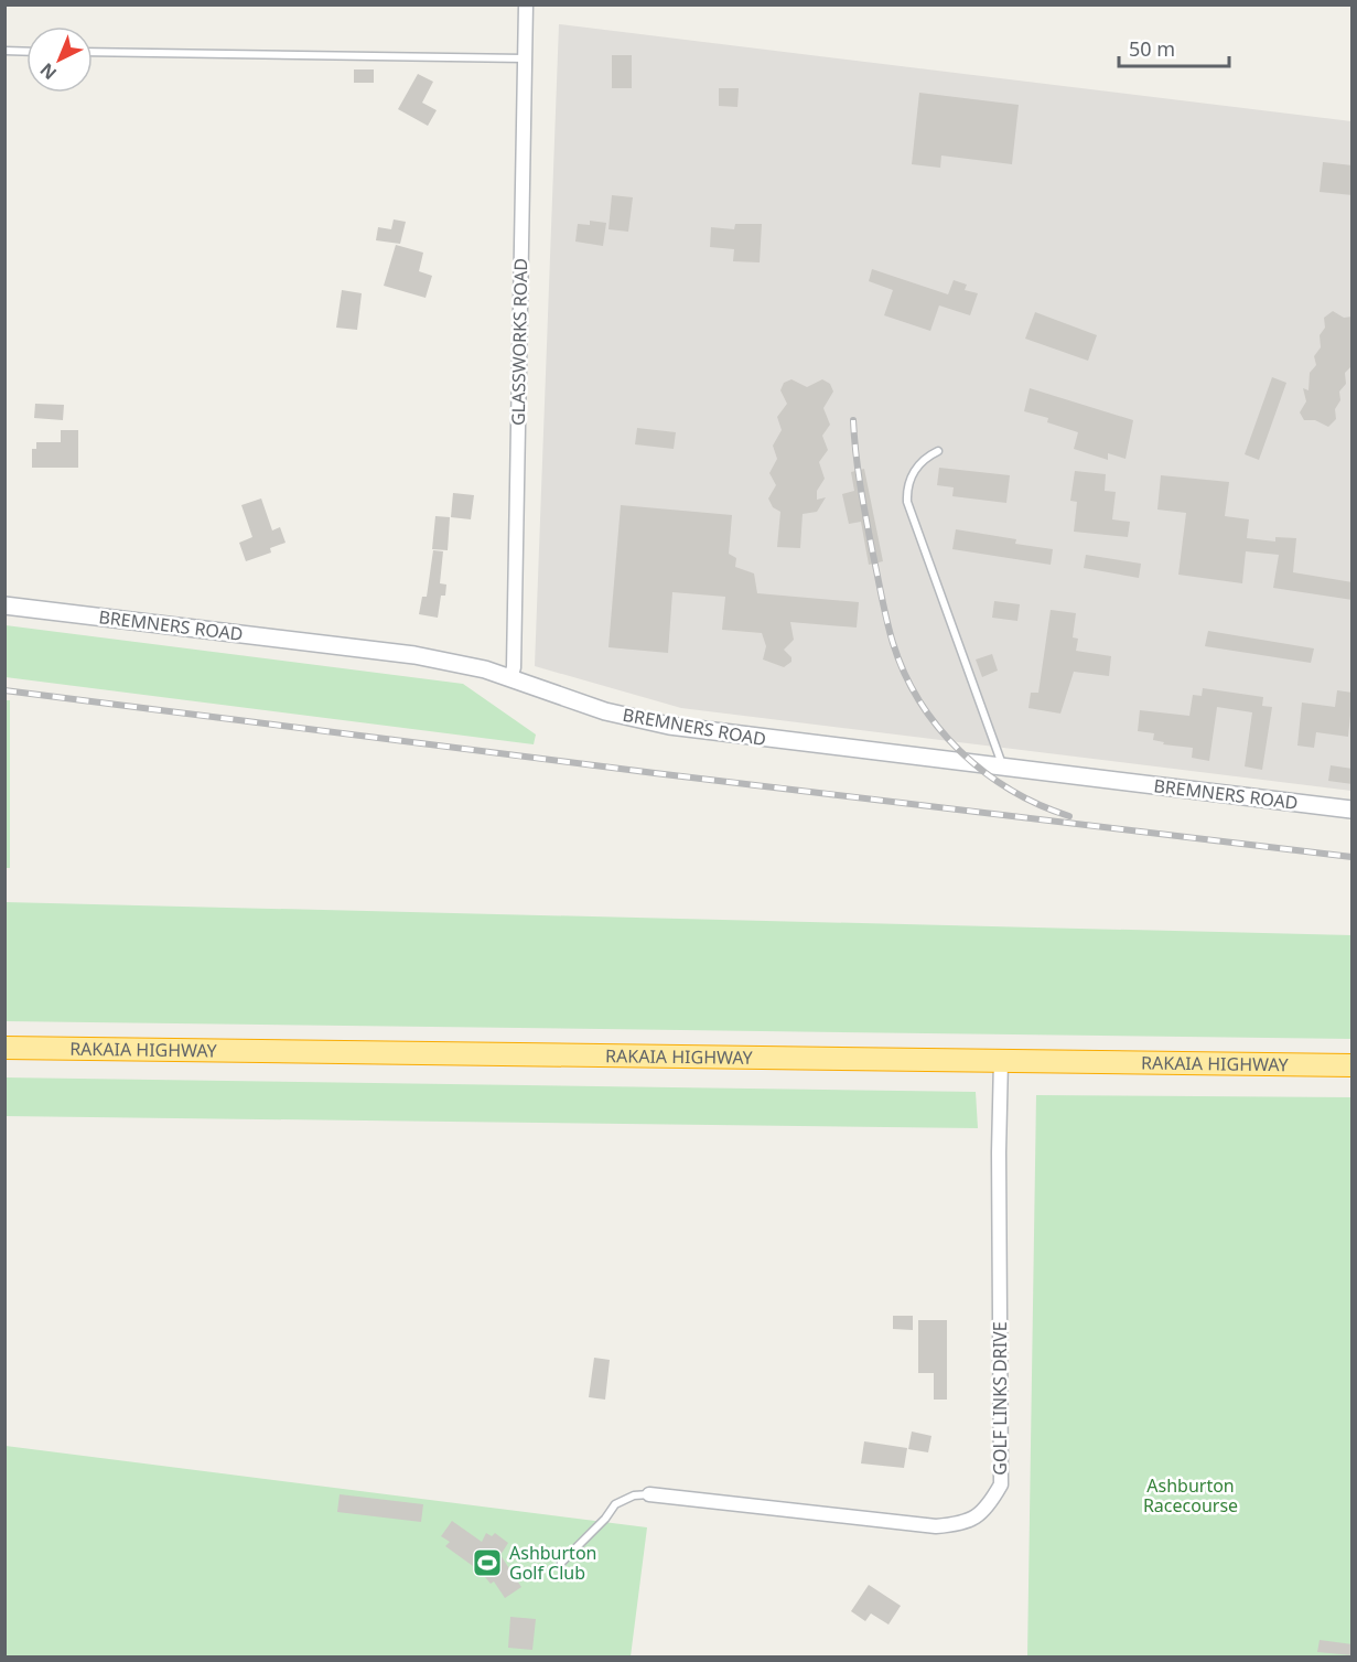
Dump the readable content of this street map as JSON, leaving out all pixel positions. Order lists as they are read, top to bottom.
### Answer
{
  "streets": {
    "highway": ["RAKAIA HIGHWAY"],
    "street": ["GLASSWORKS ROAD", "BREMNERS ROAD", "GOLF LINKS DRIVE"]
  },
  "crossings": [
    ["GLASSWORKS ROAD", "BREMNERS ROAD"],
    ["RAKAIA HIGHWAY", "GOLF LINKS DRIVE"]
  ],
  "parks": ["Ashburton Racecourse"],
  "places": {
    "sports": ["Ashburton Golf Club"]
  },
  "scale_bar": "50 m",
  "north": "bottom left"
}
